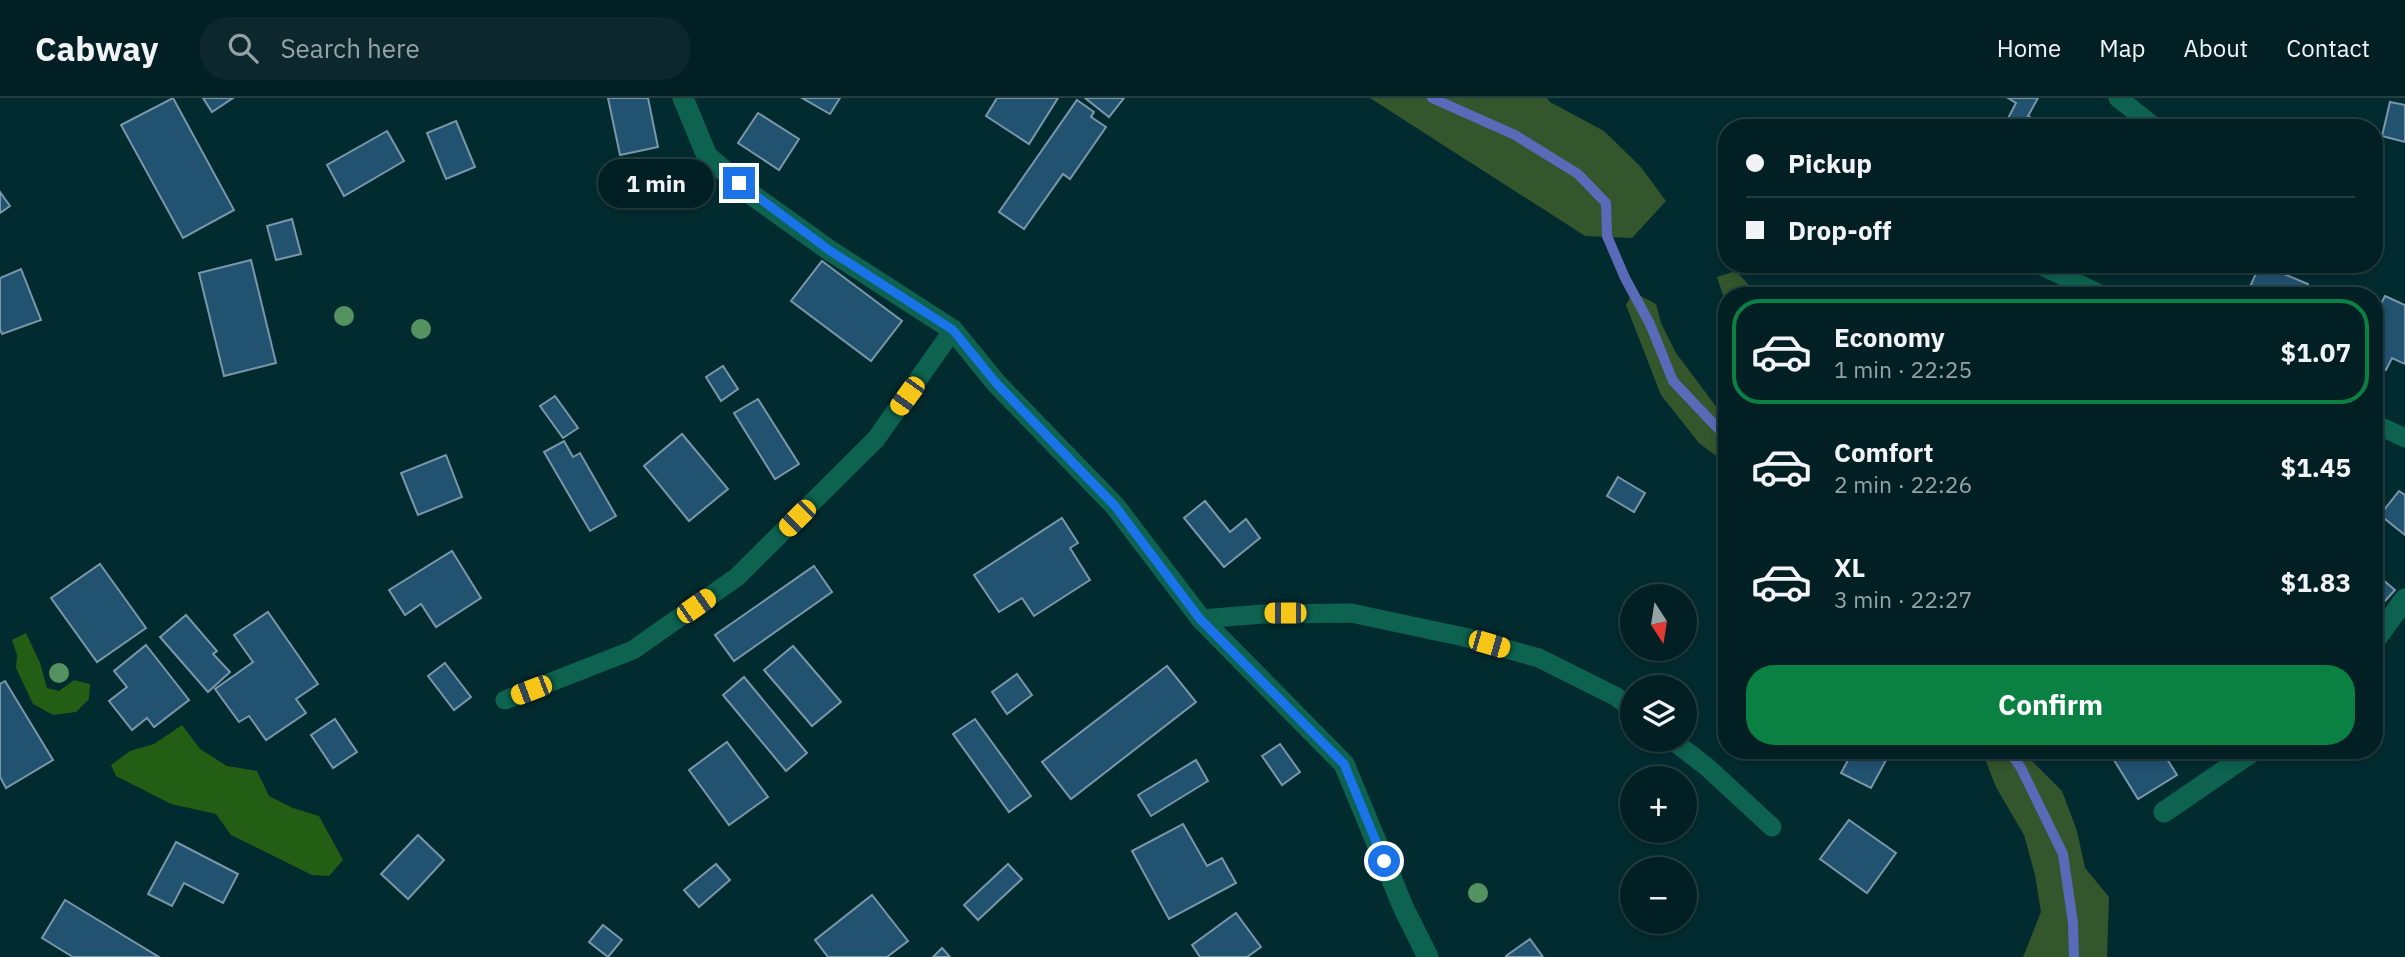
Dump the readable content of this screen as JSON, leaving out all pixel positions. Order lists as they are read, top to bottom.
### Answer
{
  "north": "bottom",
  "page": {
    "header": "Cabway",
    "search": "Search here",
    "nav": [
      "Home",
      "Map",
      "About",
      "Contact"
    ],
    "banner": ["Pickup", "Drop-off"],
    "bubble": "1 min",
    "list": [
      {
        "name": "Economy",
        "note": "1 min · 22:25",
        "value": "$1.07"
      },
      {
        "name": "Comfort",
        "note": "2 min · 22:26",
        "value": "$1.45"
      },
      {
        "name": "XL",
        "note": "3 min · 22:27",
        "value": "$1.83"
      }
    ],
    "map_buttons": ["+", "−"],
    "buttons": "Confirm"
  }
}
